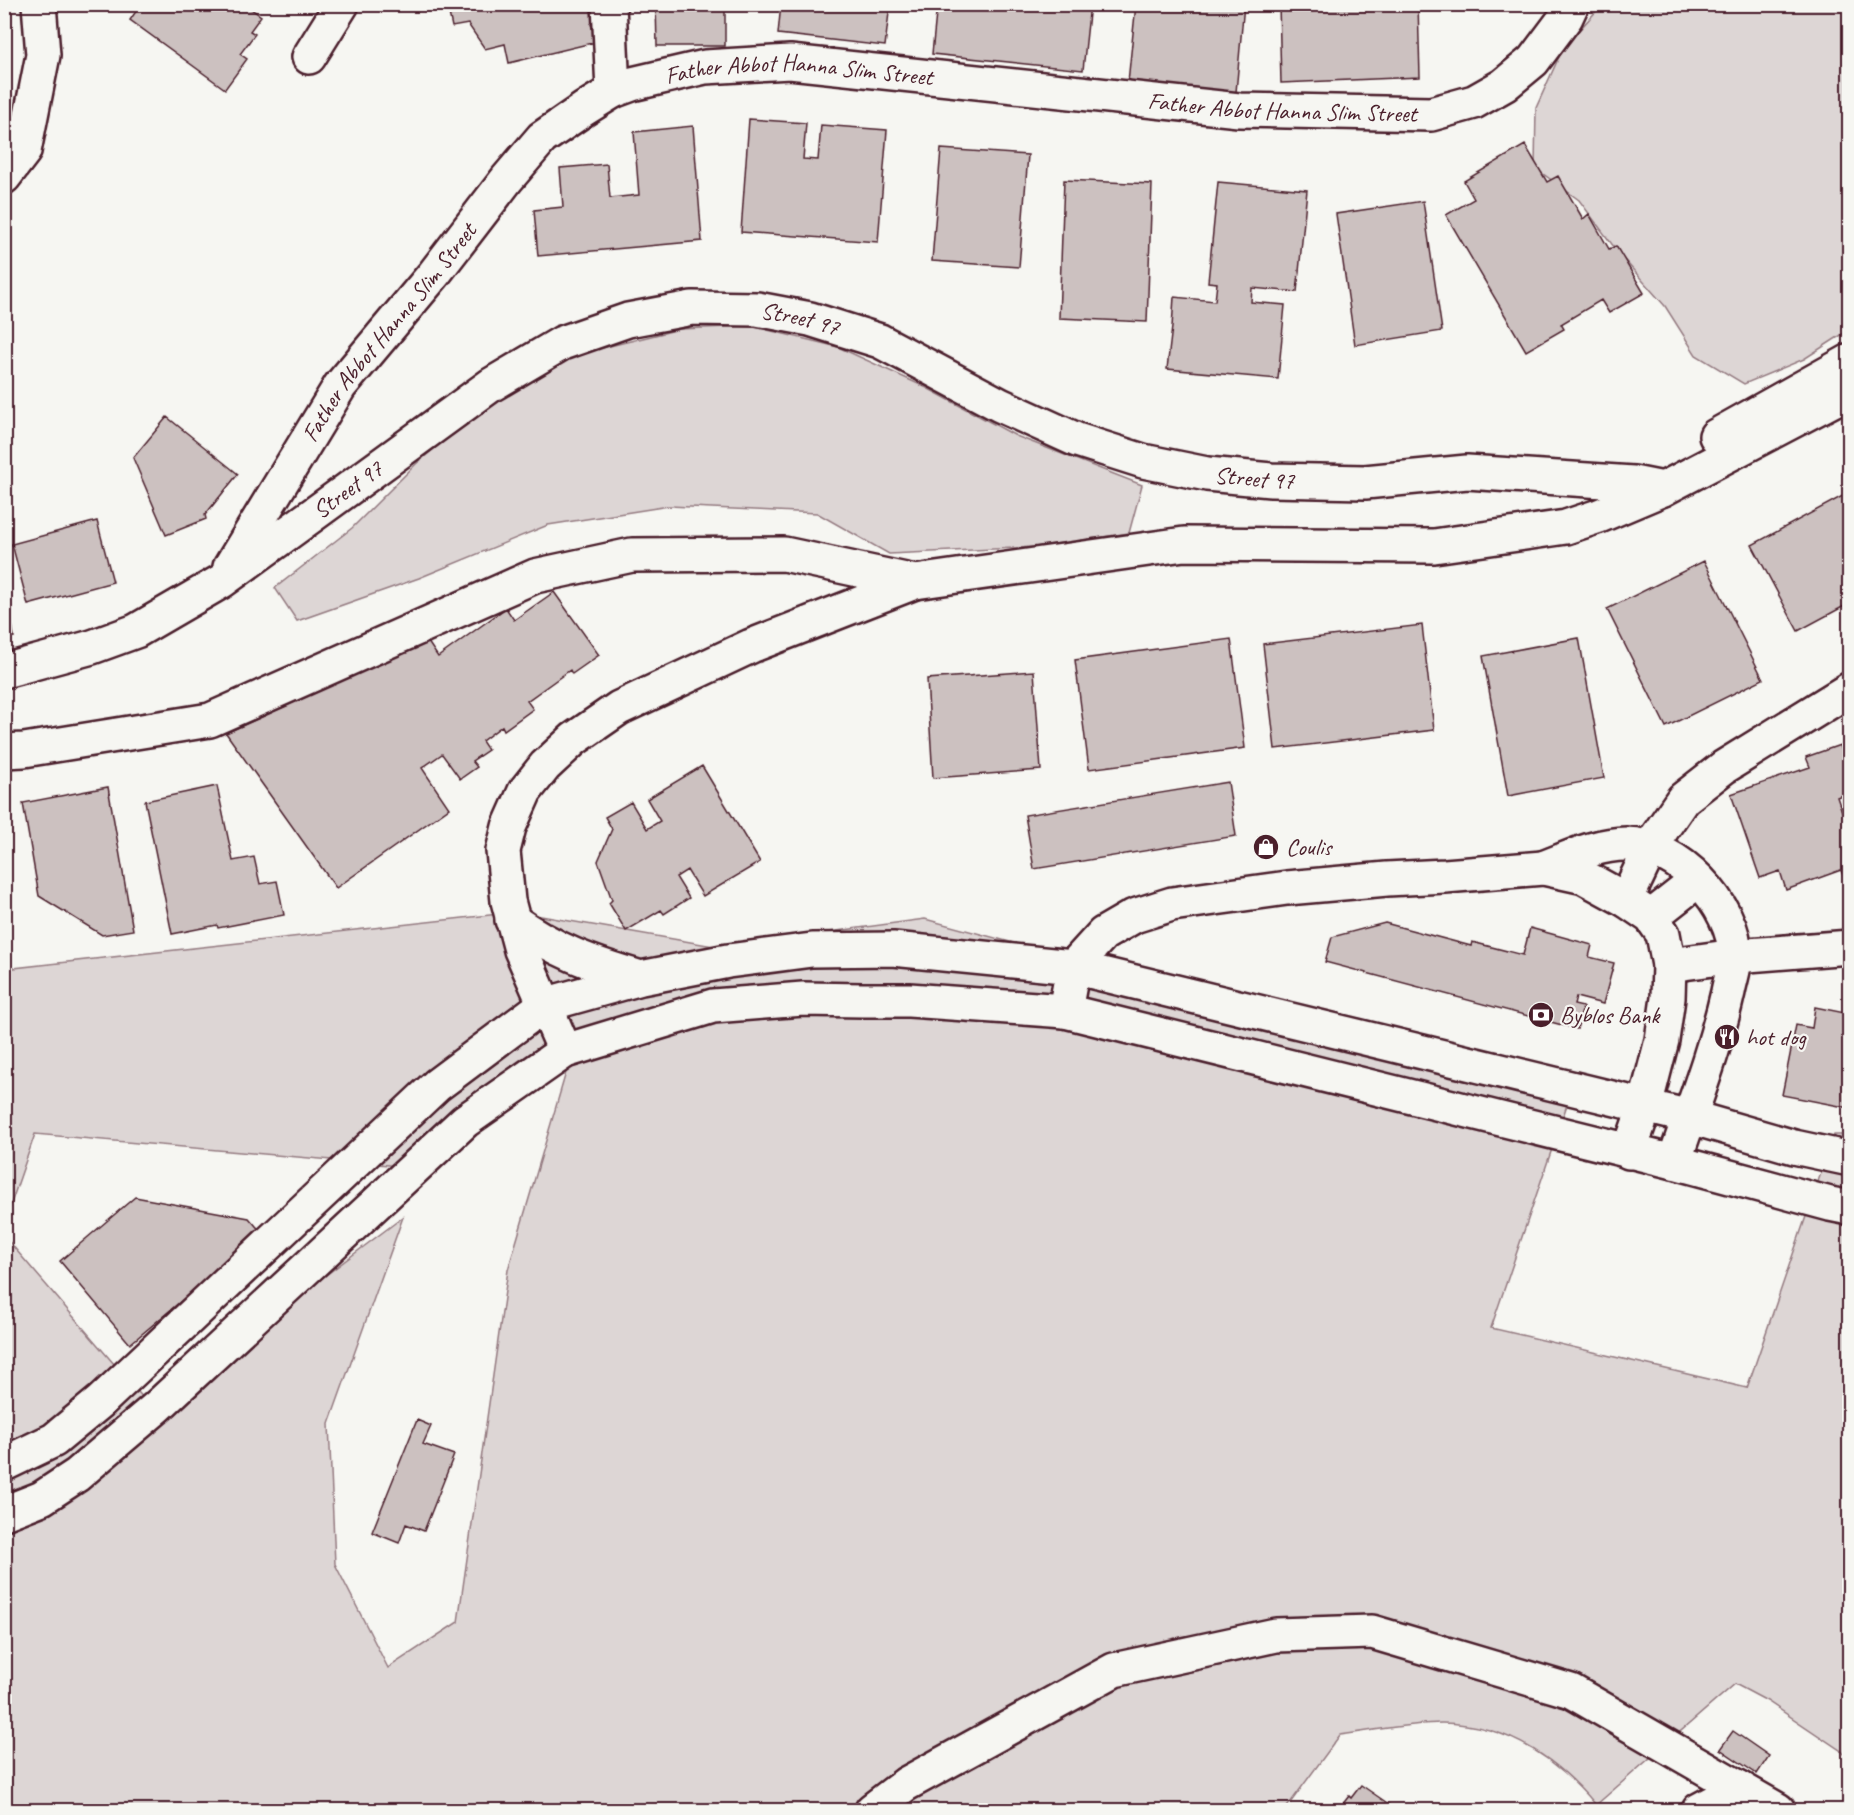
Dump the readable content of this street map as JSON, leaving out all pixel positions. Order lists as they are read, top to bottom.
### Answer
{
  "streets": {
    "street": ["Father Abbot Hanna Slim Street", "Street 97"]
  },
  "crossings": [
    ["Father Abbot Hanna Slim Street", "Street 97"]
  ],
  "places": {
    "shop": ["Coulis"],
    "bank": ["Byblos Bank"],
    "restaurant": ["hot dog"]
  }
}
